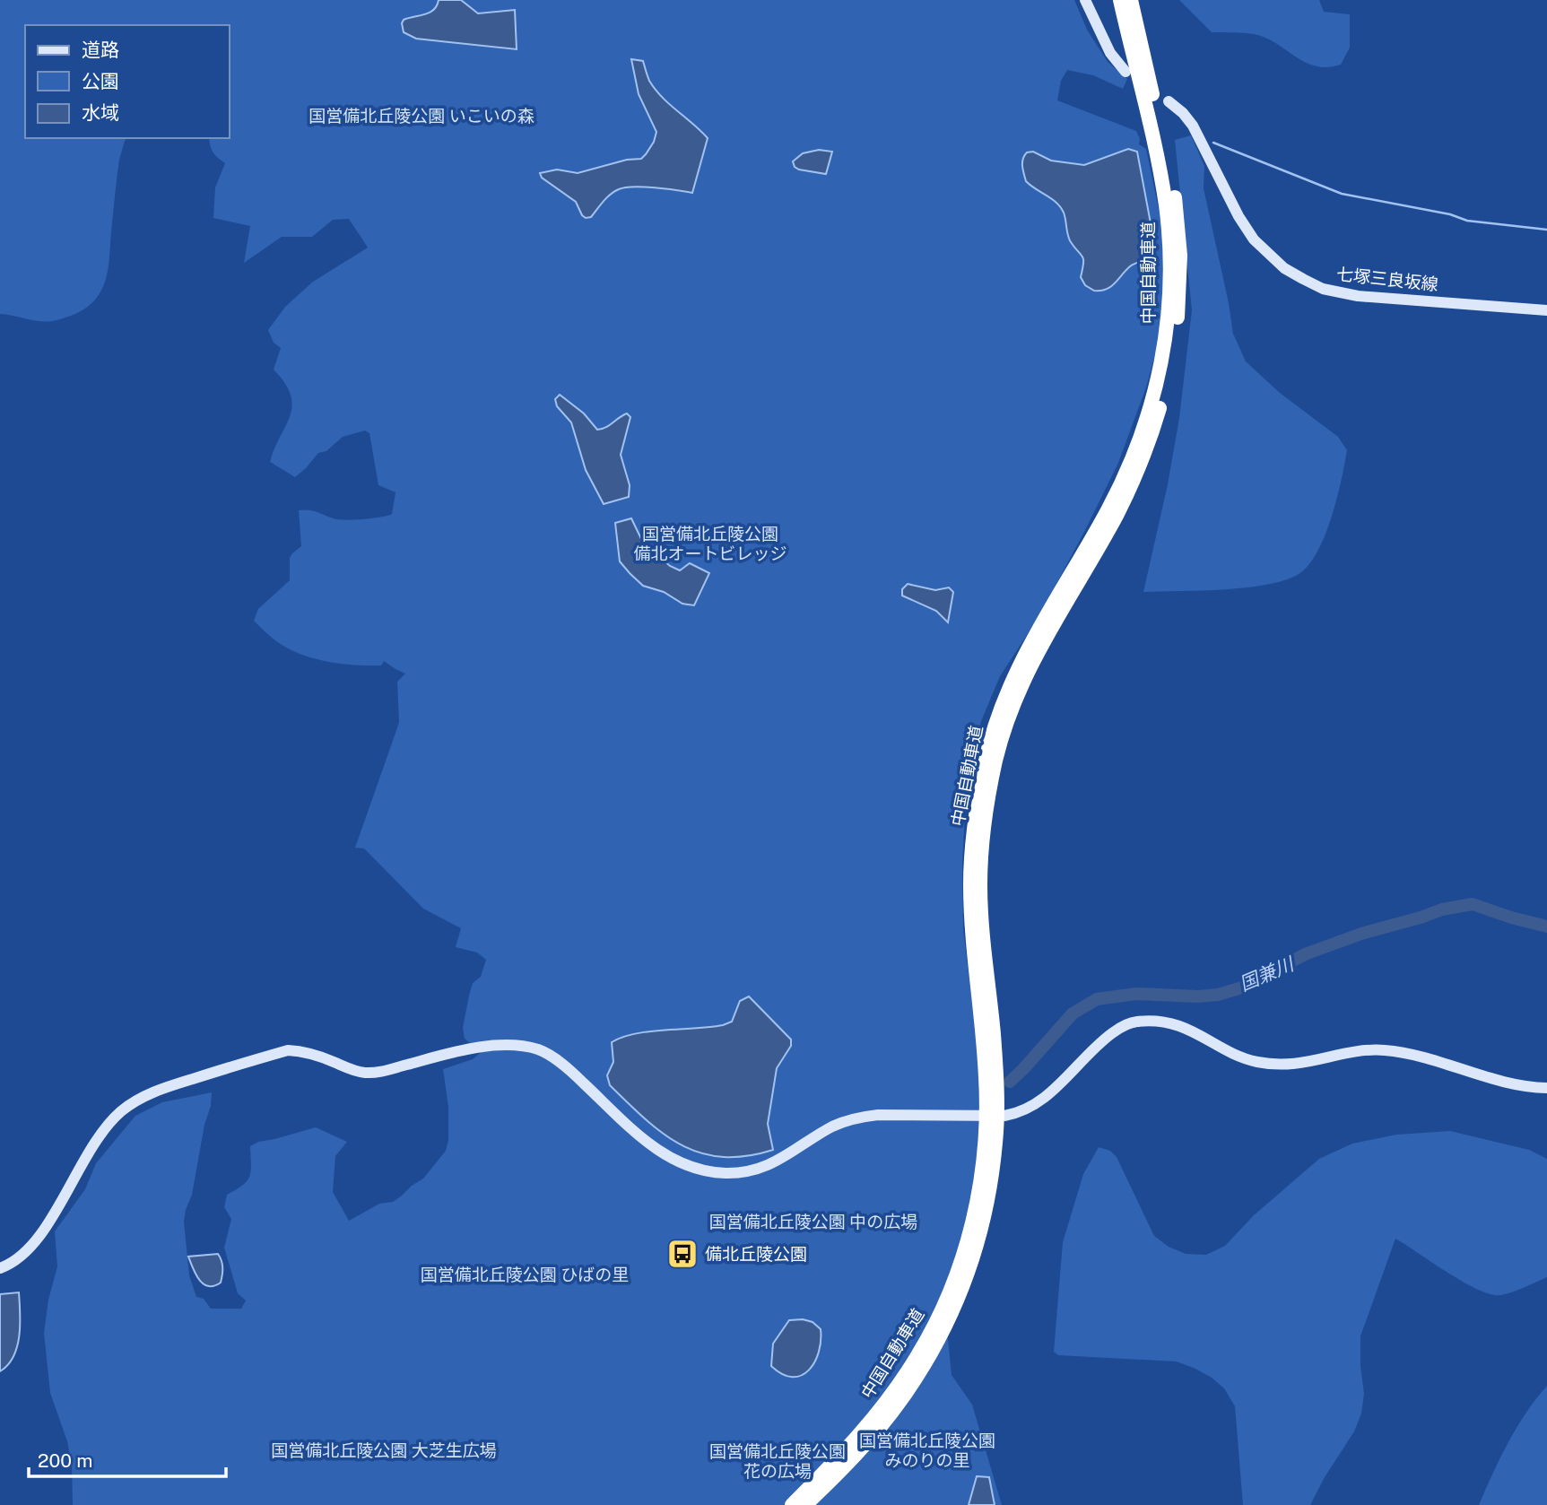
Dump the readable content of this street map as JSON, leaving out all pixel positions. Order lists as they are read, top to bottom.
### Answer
{
  "streets": {
    "highway": ["中国自動車道"],
    "street": ["七塚三良坂線"]
  },
  "water": ["国兼川"],
  "parks": [
    "国営備北丘陵公園 いこいの森",
    "国営備北丘陵公園 備北オートビレッジ",
    "国営備北丘陵公園 中の広場",
    "国営備北丘陵公園 ひばの里",
    "国営備北丘陵公園 みのりの里",
    "国営備北丘陵公園 大芝生広場",
    "国営備北丘陵公園 花の広場"
  ],
  "places": {
    "bus stop": ["備北丘陵公園"]
  },
  "legend": ["道路", "公園", "水域"],
  "scale_bar": "200 m"
}
